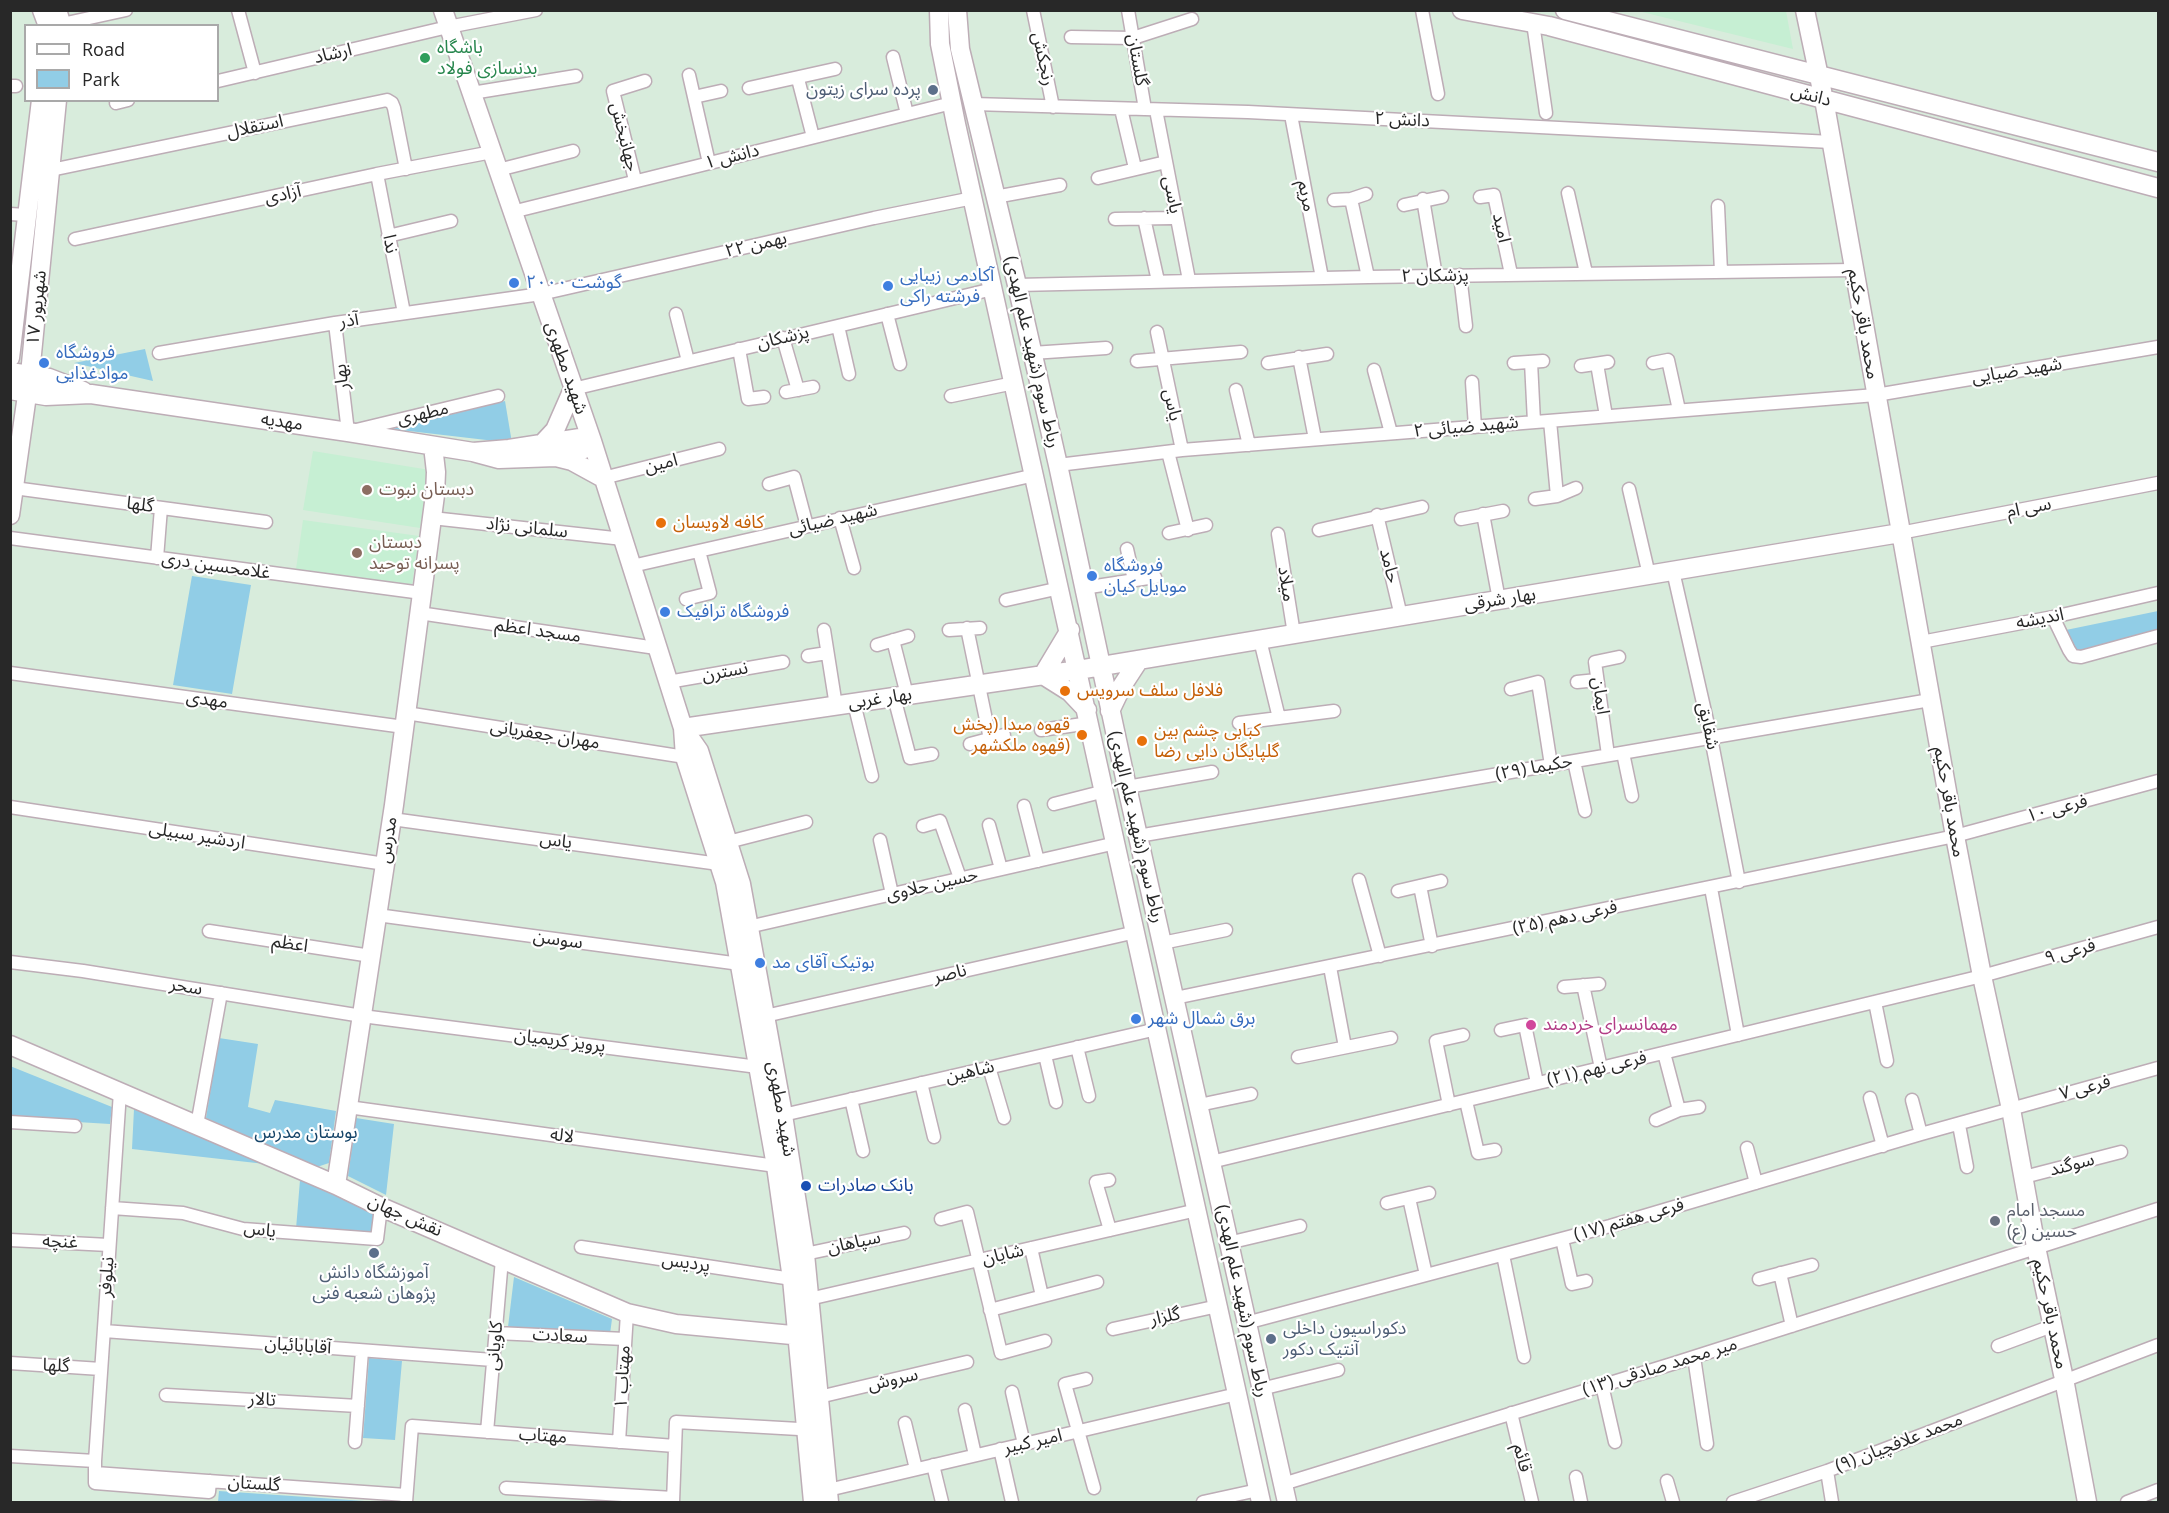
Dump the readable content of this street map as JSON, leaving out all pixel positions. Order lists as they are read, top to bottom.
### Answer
{
  "streets": {
    "main road": [
      "دانش",
      "۱۷ شهریور",
      "محمد باقر حکیم",
      "رباط سوم (شهید علم الهدی)",
      "شهید مطهری",
      "مهدیه",
      "بهار شرقی",
      "بهار غربی",
      "مدرس",
      "نقش جهان"
    ],
    "street": [
      "ارشاد",
      "رنجکش",
      "گلستان",
      "دانش ۲",
      "استقلال",
      "جهانبخش",
      "دانش ۱",
      "آزادی",
      "یاسی",
      "مریم",
      "امید",
      "ندا",
      "۲۲ بهمن",
      "پزشکان ۲",
      "آذر",
      "پزشکان",
      "شهید ضیایی",
      "بهار",
      "یاس",
      "مطهری",
      "شهید ضیائی ۲",
      "امین",
      "گلها",
      "سی ام",
      "شهید ضیائی",
      "سلمانی نژاد",
      "غلامحسین دری",
      "حامد",
      "میلاد",
      "اندیشه",
      "مسجد اعظم",
      "نسترن",
      "ایمان",
      "مهدی",
      "شقایق",
      "مهران جعفریانی",
      "حکیما (۲۹)",
      "فرعی ۱۰",
      "اردشیر سبیلی",
      "حسین حلاوی",
      "فرعی دهم (۲۵)",
      "سوسن",
      "اعظم",
      "فرعی ۹",
      "ناصر",
      "سحر",
      "پرویز کریمیان",
      "فرعی نهم (۲۱)",
      "شاهین",
      "فرعی ۷",
      "لاله",
      "سوگند",
      "فرعی هفتم (۱۷)",
      "غنچه",
      "سپاهان",
      "شایان",
      "پردیس",
      "نیلوفر",
      "گلزار",
      "سعادت",
      "آقابابائیان",
      "کاویانی",
      "میر محمد صادقی (۱۳)",
      "مهتاب ۱",
      "سروش",
      "تالار",
      "مهتاب",
      "امیر کبیر",
      "محمد علافچیان (۹)",
      "قائم"
    ]
  },
  "crossings": [
    ["ارشاد", "شهید مطهری"],
    ["رنجکش", "دانش ۲"],
    ["گلستان", "دانش ۲"],
    ["گلستان", "یاسی"],
    ["گلستان", "نیلوفر"],
    ["گلستان", "مهتاب"],
    ["دانش", "محمد باقر حکیم"],
    ["دانش ۲", "یاسی"],
    ["دانش ۲", "مریم"],
    ["دانش ۲", "محمد باقر حکیم"],
    ["دانش ۲", "رباط سوم (شهید علم الهدی)"],
    ["استقلال", "آزادی"],
    ["استقلال", "۱۷ شهریور"],
    ["جهانبخش", "دانش ۱"],
    ["دانش ۱", "رباط سوم (شهید علم الهدی)"],
    ["دانش ۱", "شهید مطهری"],
    ["آزادی", "ندا"],
    ["آزادی", "شهید مطهری"],
    ["یاسی", "پزشکان ۲"],
    ["مریم", "پزشکان ۲"],
    ["امید", "پزشکان ۲"],
    ["ندا", "آذر"],
    ["۲۲ بهمن", "آذر"],
    ["۲۲ بهمن", "رباط سوم (شهید علم الهدی)"],
    ["۲۲ بهمن", "شهید مطهری"],
    ["پزشکان ۲", "محمد باقر حکیم"],
    ["پزشکان ۲", "رباط سوم (شهید علم الهدی)"],
    ["۱۷ شهریور", "مهدیه"],
    ["۱۷ شهریور", "گلها"],
    ["آذر", "شهید مطهری"],
    ["آذر", "بهار"],
    ["محمد باقر حکیم", "شهید ضیایی"],
    ["محمد باقر حکیم", "شهید ضیائی ۲"],
    ["محمد باقر حکیم", "سی ام"],
    ["محمد باقر حکیم", "بهار شرقی"],
    ["محمد باقر حکیم", "اندیشه"],
    ["محمد باقر حکیم", "حکیما (۲۹)"],
    ["محمد باقر حکیم", "فرعی ۱۰"],
    ["محمد باقر حکیم", "فرعی دهم (۲۵)"],
    ["محمد باقر حکیم", "فرعی ۹"],
    ["محمد باقر حکیم", "فرعی نهم (۲۱)"],
    ["محمد باقر حکیم", "فرعی ۷"],
    ["محمد باقر حکیم", "سوگند"],
    ["محمد باقر حکیم", "فرعی هفتم (۱۷)"],
    ["محمد باقر حکیم", "میر محمد صادقی (۱۳)"],
    ["محمد باقر حکیم", "محمد علافچیان (۹)"],
    ["پزشکان", "رباط سوم (شهید علم الهدی)"],
    ["پزشکان", "شهید مطهری"],
    ["رباط سوم (شهید علم الهدی)", "شهید ضیائی ۲"],
    ["رباط سوم (شهید علم الهدی)", "شهید ضیائی"],
    ["رباط سوم (شهید علم الهدی)", "بهار شرقی"],
    ["رباط سوم (شهید علم الهدی)", "بهار غربی"],
    ["رباط سوم (شهید علم الهدی)", "حکیما (۲۹)"],
    ["رباط سوم (شهید علم الهدی)", "حسین حلاوی"],
    ["رباط سوم (شهید علم الهدی)", "فرعی دهم (۲۵)"],
    ["رباط سوم (شهید علم الهدی)", "ناصر"],
    ["رباط سوم (شهید علم الهدی)", "فرعی نهم (۲۱)"],
    ["رباط سوم (شهید علم الهدی)", "شاهین"],
    ["رباط سوم (شهید علم الهدی)", "فرعی هفتم (۱۷)"],
    ["رباط سوم (شهید علم الهدی)", "شایان"],
    ["رباط سوم (شهید علم الهدی)", "گلزار"],
    ["رباط سوم (شهید علم الهدی)", "میر محمد صادقی (۱۳)"],
    ["رباط سوم (شهید علم الهدی)", "امیر کبیر"],
    ["شهید مطهری", "یاس"],
    ["شهید مطهری", "مهدیه"],
    ["شهید مطهری", "امین"],
    ["شهید مطهری", "شهید ضیائی"],
    ["شهید مطهری", "سلمانی نژاد"],
    ["شهید مطهری", "مسجد اعظم"],
    ["شهید مطهری", "نسترن"],
    ["شهید مطهری", "بهار غربی"],
    ["شهید مطهری", "مهران جعفریانی"],
    ["شهید مطهری", "حسین حلاوی"],
    ["شهید مطهری", "سوسن"],
    ["شهید مطهری", "ناصر"],
    ["شهید مطهری", "پرویز کریمیان"],
    ["شهید مطهری", "شاهین"],
    ["شهید مطهری", "لاله"],
    ["شهید مطهری", "نقش جهان"],
    ["شهید مطهری", "سپاهان"],
    ["شهید مطهری", "شایان"],
    ["شهید مطهری", "پردیس"],
    ["شهید مطهری", "سروش"],
    ["شهید مطهری", "امیر کبیر"],
    ["شهید ضیایی", "شهید ضیائی ۲"],
    ["بهار", "مطهری"],
    ["بهار", "مهدیه"],
    ["یاس", "شهید ضیائی ۲"],
    ["یاس", "مدرس"],
    ["یاس", "نقش جهان"],
    ["یاس", "نیلوفر"],
    ["مطهری", "مهدیه"],
    ["گلها", "نیلوفر"],
    ["سی ام", "بهار شرقی"],
    ["سلمانی نژاد", "مدرس"],
    ["غلامحسین دری", "مدرس"],
    ["حامد", "بهار شرقی"],
    ["میلاد", "بهار شرقی"],
    ["بهار شرقی", "بهار غربی"],
    ["بهار شرقی", "شقایق"],
    ["مسجد اعظم", "مدرس"],
    ["ایمان", "حکیما (۲۹)"],
    ["مهدی", "مهران جعفریانی"],
    ["مهدی", "مدرس"],
    ["شقایق", "حکیما (۲۹)"],
    ["شقایق", "فرعی دهم (۲۵)"],
    ["مهران جعفریانی", "مدرس"],
    ["فرعی ۱۰", "فرعی دهم (۲۵)"],
    ["اردشیر سبیلی", "مدرس"],
    ["مدرس", "سوسن"],
    ["مدرس", "اعظم"],
    ["مدرس", "سحر"],
    ["مدرس", "پرویز کریمیان"],
    ["مدرس", "لاله"],
    ["مدرس", "نقش جهان"],
    ["فرعی ۹", "فرعی نهم (۲۱)"],
    ["سحر", "پرویز کریمیان"],
    ["فرعی ۷", "فرعی هفتم (۱۷)"],
    ["نقش جهان", "نیلوفر"],
    ["نقش جهان", "کاویانی"],
    ["نقش جهان", "مهتاب ۱"],
    ["غنچه", "نیلوفر"],
    ["نیلوفر", "آقابابائیان"],
    ["سعادت", "کاویانی"],
    ["سعادت", "مهتاب ۱"],
    ["آقابابائیان", "کاویانی"],
    ["کاویانی", "مهتاب"],
    ["میر محمد صادقی (۱۳)", "قائم"],
    ["مهتاب ۱", "مهتاب"]
  ],
  "parks": ["بوستان مدرس"],
  "places": [
    "باشگاه بدنسازی فولاد",
    "پرده سرای زیتون",
    "گوشت ۲۰۰۰",
    "آکادمی زیبایی فرشته راکی",
    "فروشگاه موادغذایی",
    "دبستان نبوت",
    "کافه لاویسان",
    "دبستان پسرانه توحید",
    "فروشگاه موبایل کیان",
    "فروشگاه ترافیک",
    "فلافل سلف سرویس",
    "قهوه مبدا (پخش قهوه ملکشهر)",
    "کبابی چشم بین گلپایگان دایی رضا",
    "بوتیک آقای مد",
    "برق شمال شهر",
    "مهمانسرای خردمند",
    "بانک صادرات",
    "مسجد امام حسین (ع)",
    "آموزشگاه دانش پژوهان شعبه فنی",
    "دکوراسیون داخلی آنتیک دکور"
  ],
  "legend": ["Road", "Park"]
}
